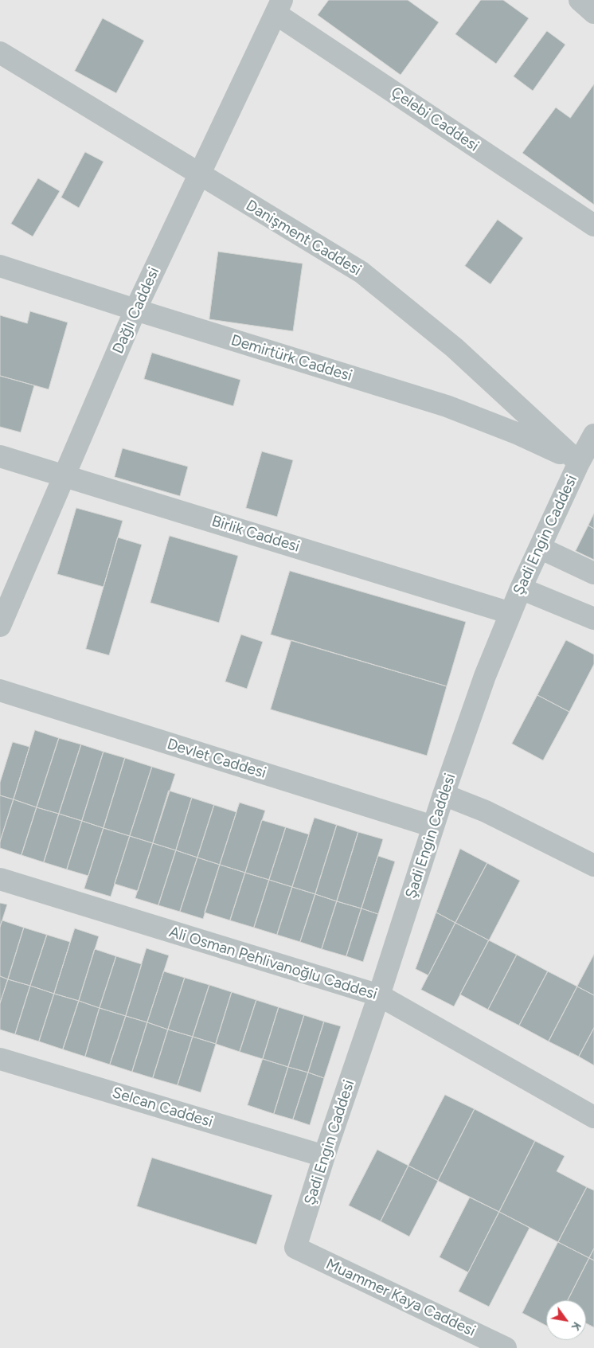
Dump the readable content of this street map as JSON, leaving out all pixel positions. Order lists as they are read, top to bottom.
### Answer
{
  "streets": {
    "street": [
      "Çelebi Caddesi",
      "Danişment Caddesi",
      "Dağlı Caddesi",
      "Demirtürk Caddesi",
      "Birlik Caddesi",
      "Şadi Engin Caddesi",
      "Devlet Caddesi",
      "Ali Osman Pehlivanoğlu Caddesi",
      "Selcan Caddesi",
      "Muammer Kaya Caddesi"
    ]
  },
  "crossings": [
    ["Çelebi Caddesi", "Dağlı Caddesi"],
    ["Danişment Caddesi", "Dağlı Caddesi"],
    ["Danişment Caddesi", "Demirtürk Caddesi"],
    ["Danişment Caddesi", "Şadi Engin Caddesi"],
    ["Dağlı Caddesi", "Demirtürk Caddesi"],
    ["Dağlı Caddesi", "Birlik Caddesi"],
    ["Demirtürk Caddesi", "Şadi Engin Caddesi"],
    ["Birlik Caddesi", "Şadi Engin Caddesi"],
    ["Şadi Engin Caddesi", "Devlet Caddesi"],
    ["Şadi Engin Caddesi", "Ali Osman Pehlivanoğlu Caddesi"],
    ["Şadi Engin Caddesi", "Selcan Caddesi"],
    ["Şadi Engin Caddesi", "Muammer Kaya Caddesi"]
  ],
  "north": "bottom right"
}
